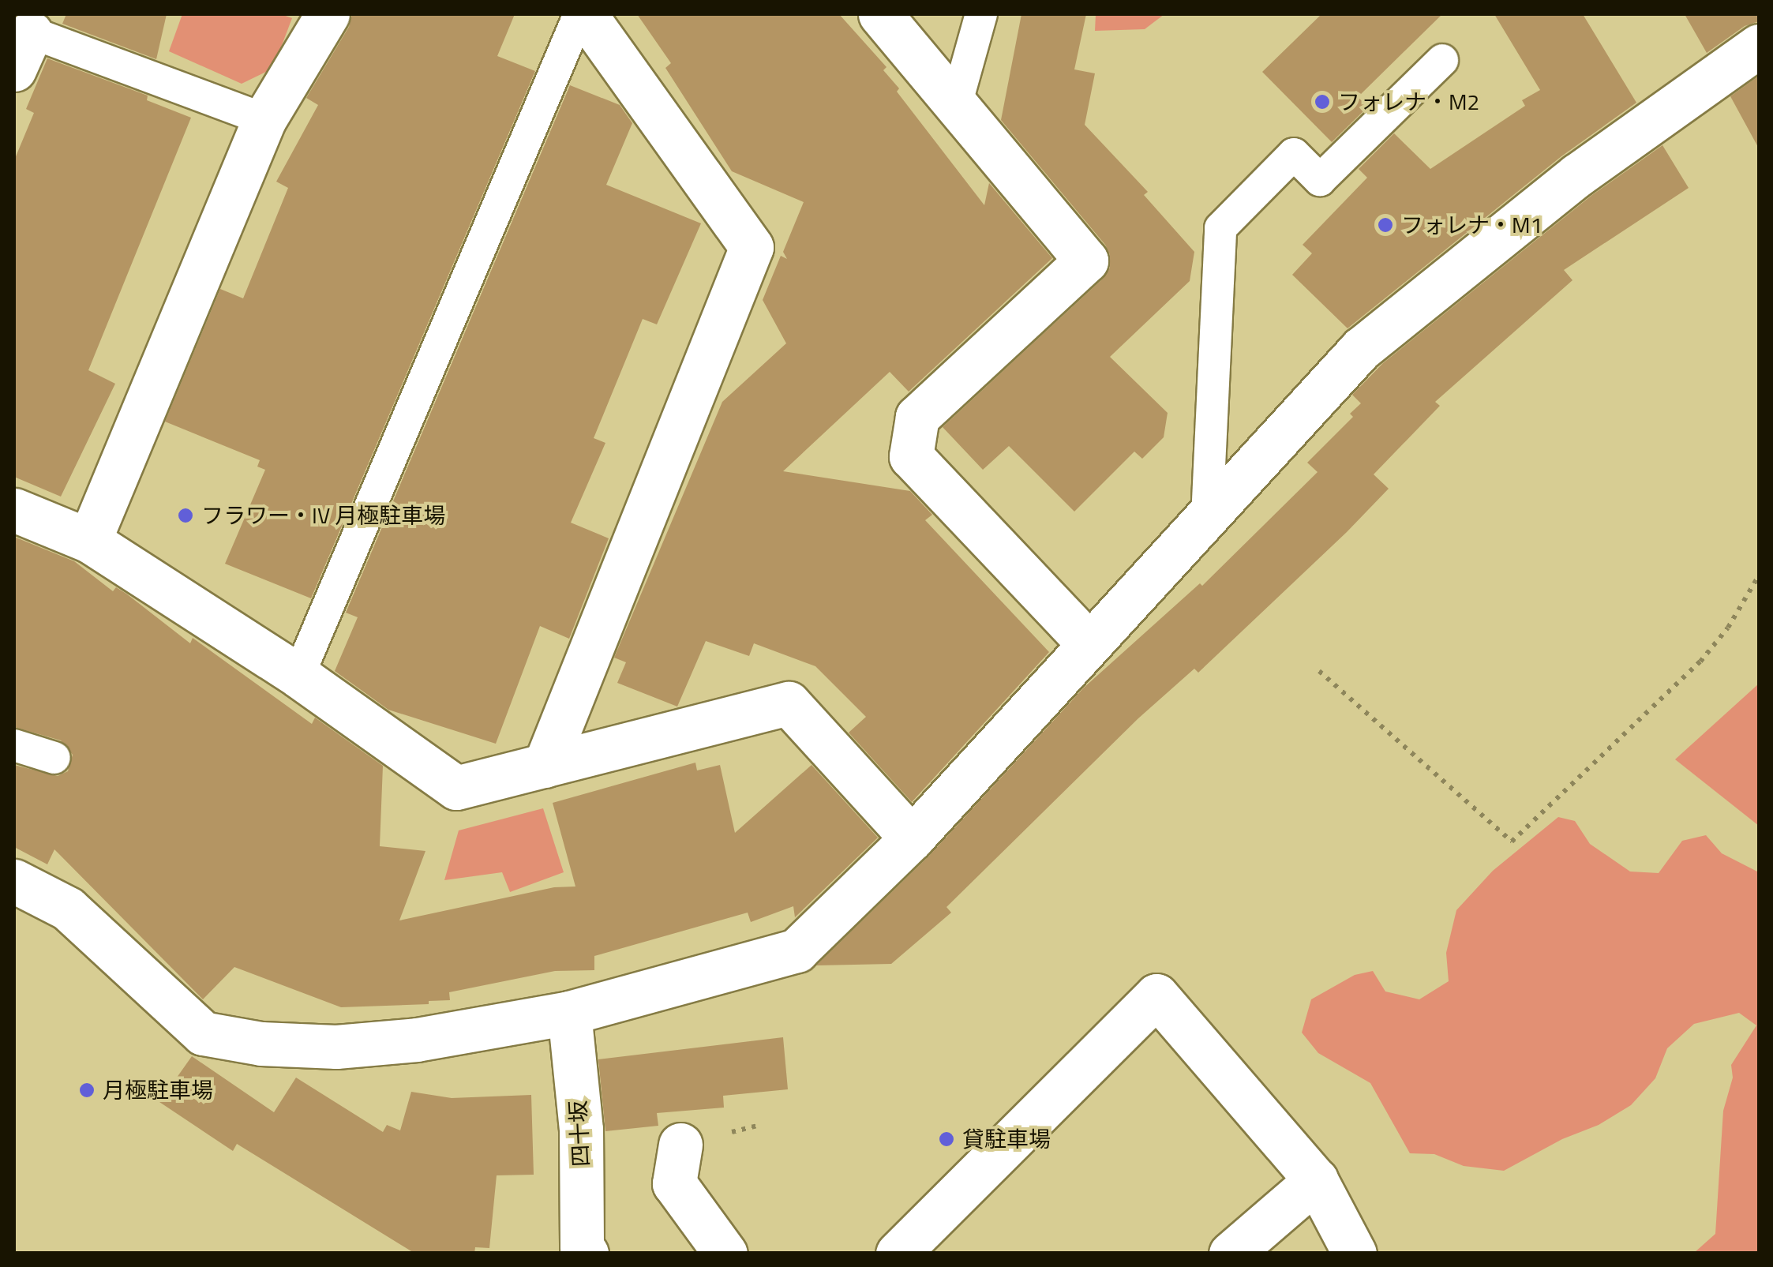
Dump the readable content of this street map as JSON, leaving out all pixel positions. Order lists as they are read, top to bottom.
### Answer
{
  "streets": {
    "street": ["四十坂"]
  },
  "places": [
    "フォレナ・M2",
    "フォレナ・M1",
    "フラワー・IV 月極駐車場",
    "月極駐車場",
    "貸駐車場"
  ]
}
